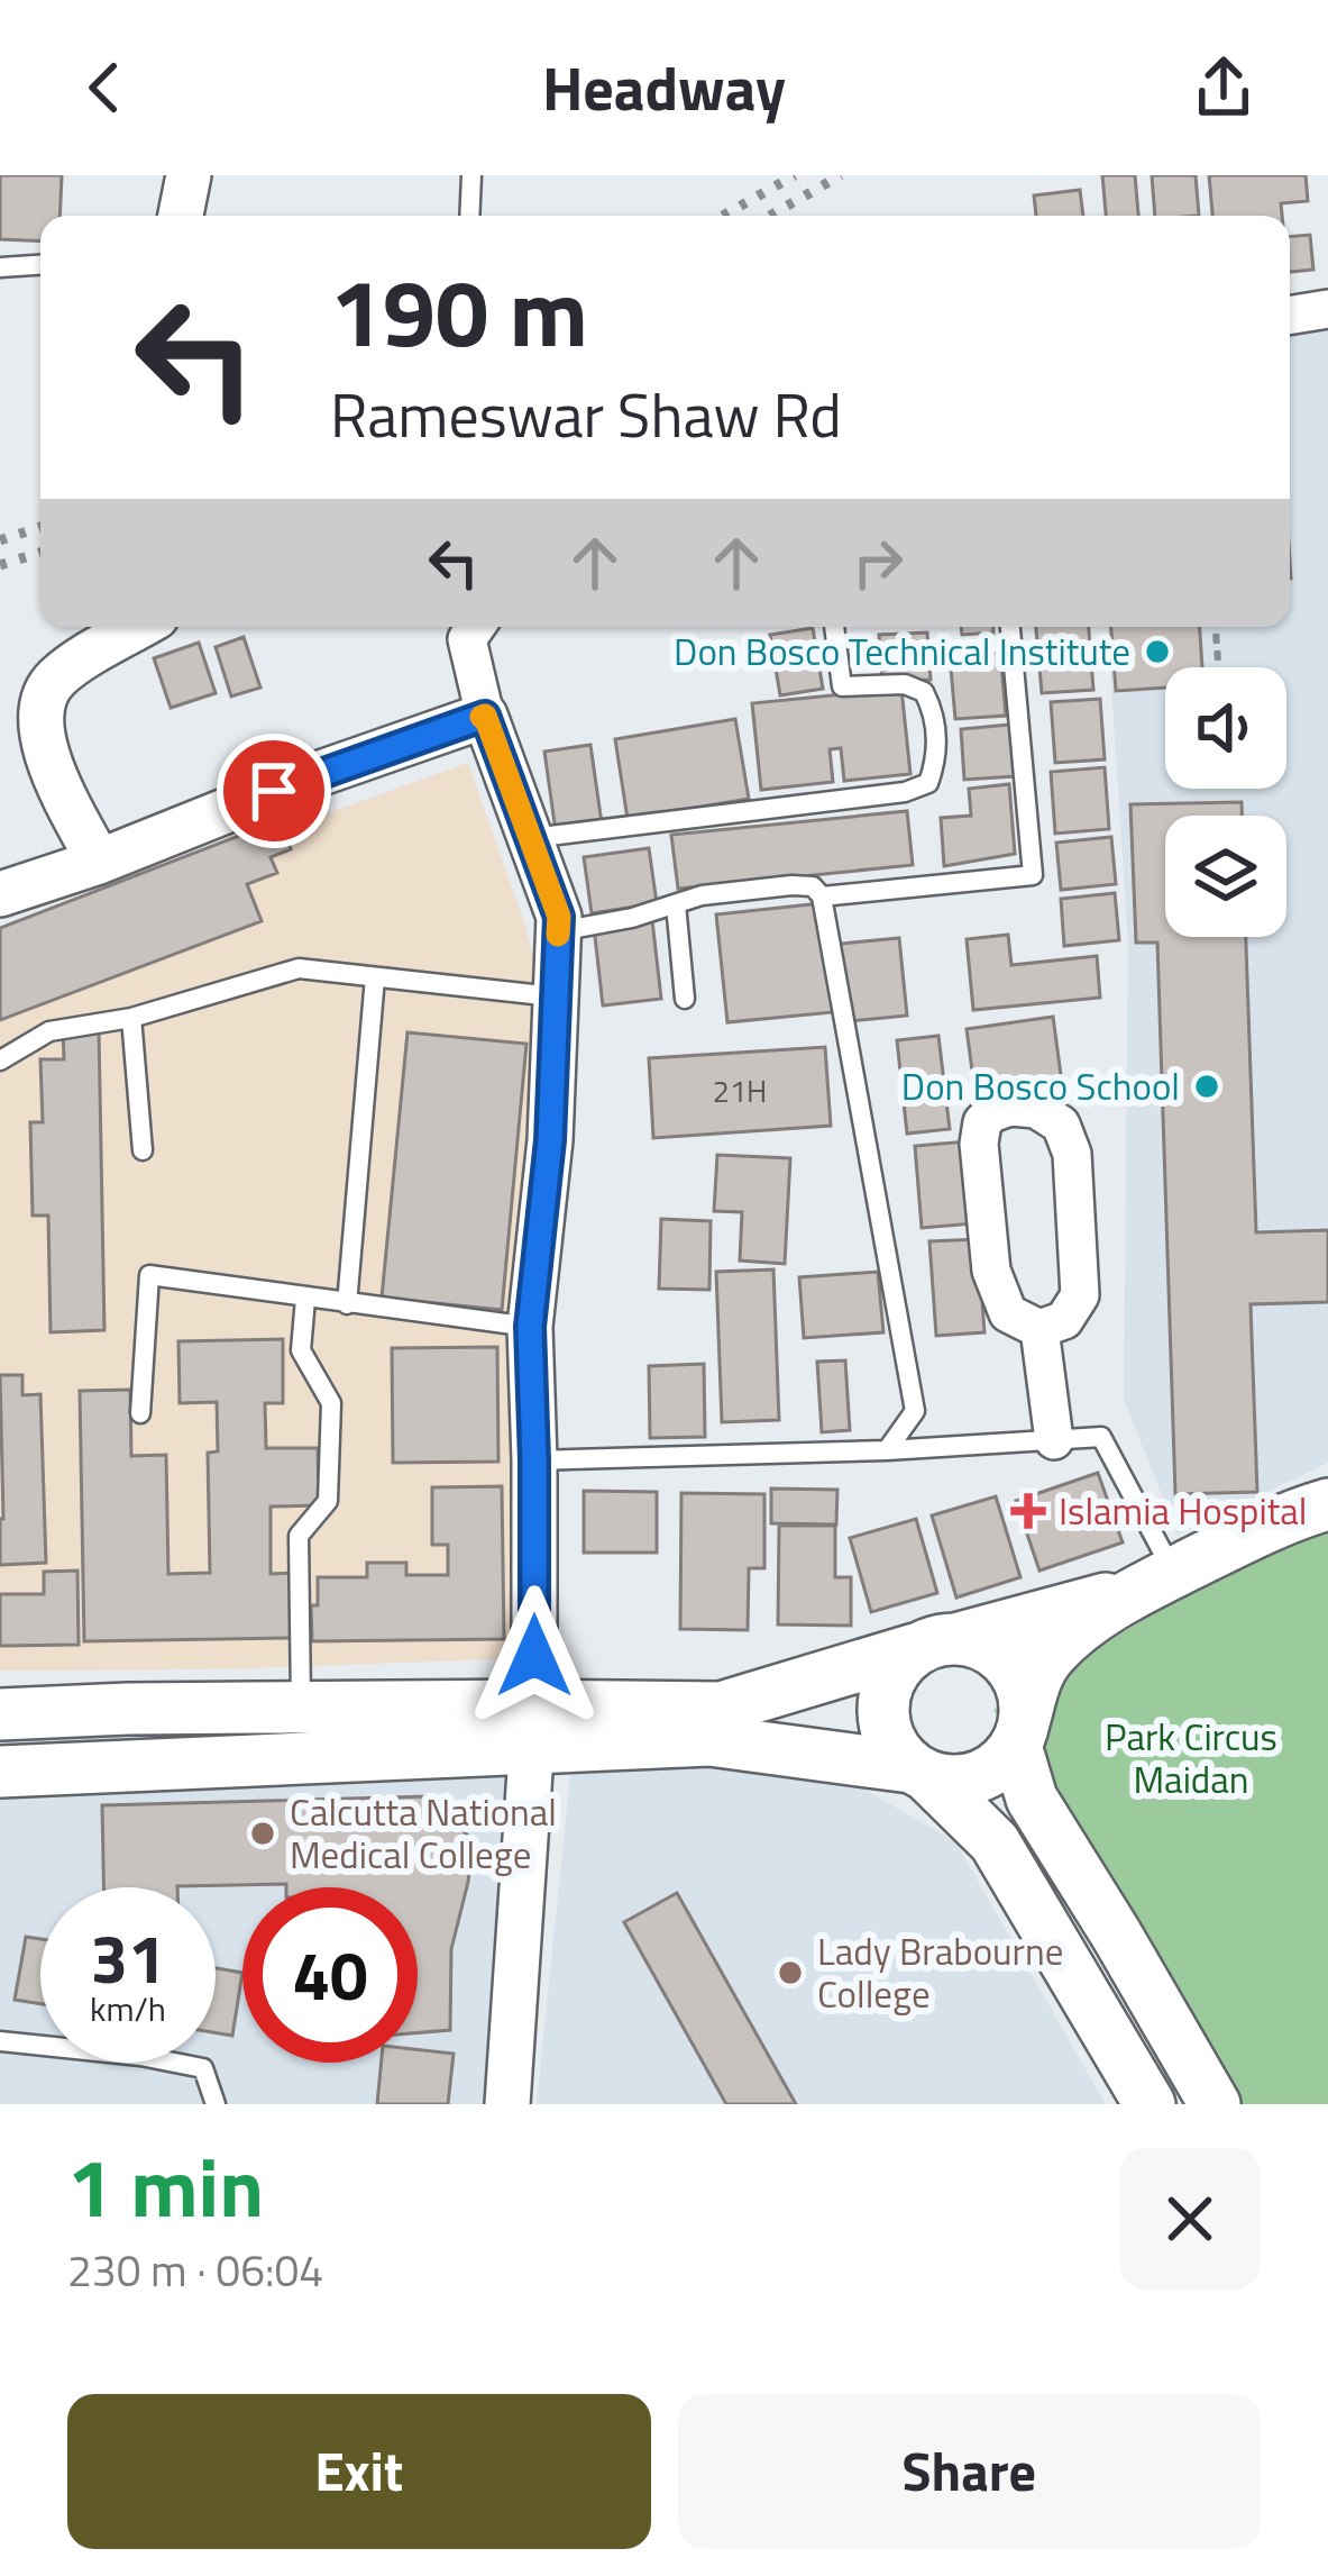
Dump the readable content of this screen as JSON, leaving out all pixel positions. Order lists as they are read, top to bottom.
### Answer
{
  "parks": ["Park Circus Maidan"],
  "places": {
    "other": [
      "Don Bosco Technical Institute",
      "Don Bosco School",
      "Calcutta National Medical College",
      "Lady Brabourne College"
    ],
    "health": ["Islamia Hospital"]
  },
  "house_numbers": ["21H"],
  "page": {
    "header": "Headway",
    "turn": ["190 m", "Rameswar Shaw Rd"],
    "speed": "31 km/h",
    "limit": "40",
    "heading": ["1 min", "230 m · 06:04"],
    "buttons": ["Exit", "Share"]
  }
}
